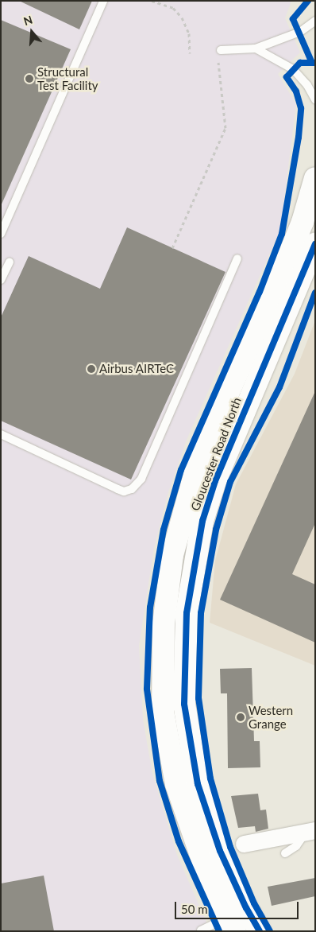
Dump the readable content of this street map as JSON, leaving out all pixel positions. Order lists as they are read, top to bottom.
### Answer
{
  "streets": {
    "main road": ["Gloucester Road North"]
  },
  "places": ["Structural Test Facility", "Airbus AIRTeC", "Western Grange"],
  "scale_bar": "50 m",
  "north": "top"
}
